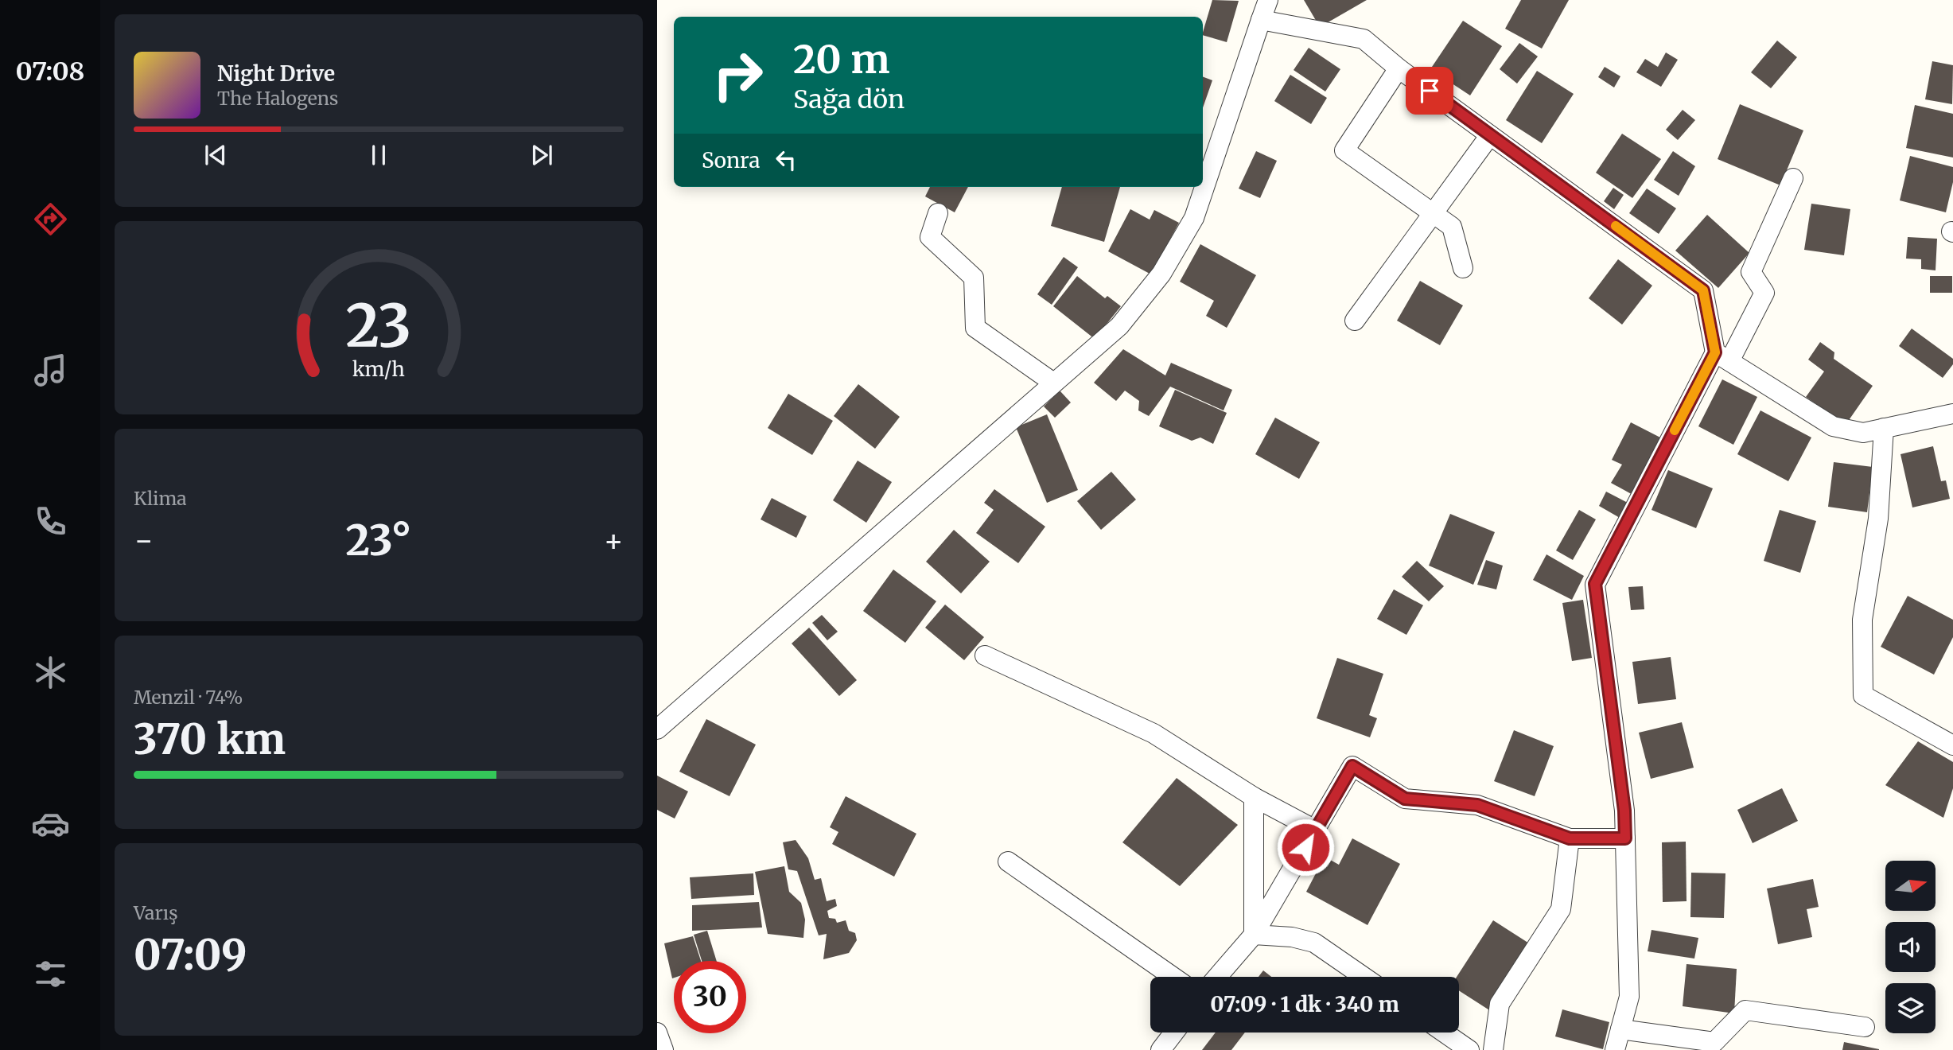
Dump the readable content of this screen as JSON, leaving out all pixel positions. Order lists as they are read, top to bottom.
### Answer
{
  "north": "right",
  "page": {
    "tabs": "07:08",
    "turn": ["20 m", "Sağa dön"],
    "song": ["Night Drive", "The Halogens"],
    "then": "Sonra",
    "tile": [
      "Klima",
      ["Menzil · 74%", "370 km"],
      ["Varış", "07:09"]
    ],
    "heat": ["−", "23°", "+"],
    "limit": "30",
    "trip": "07:09 · 1 dk · 340 m",
    "gauge": ["23", "km/h"]
  }
}
